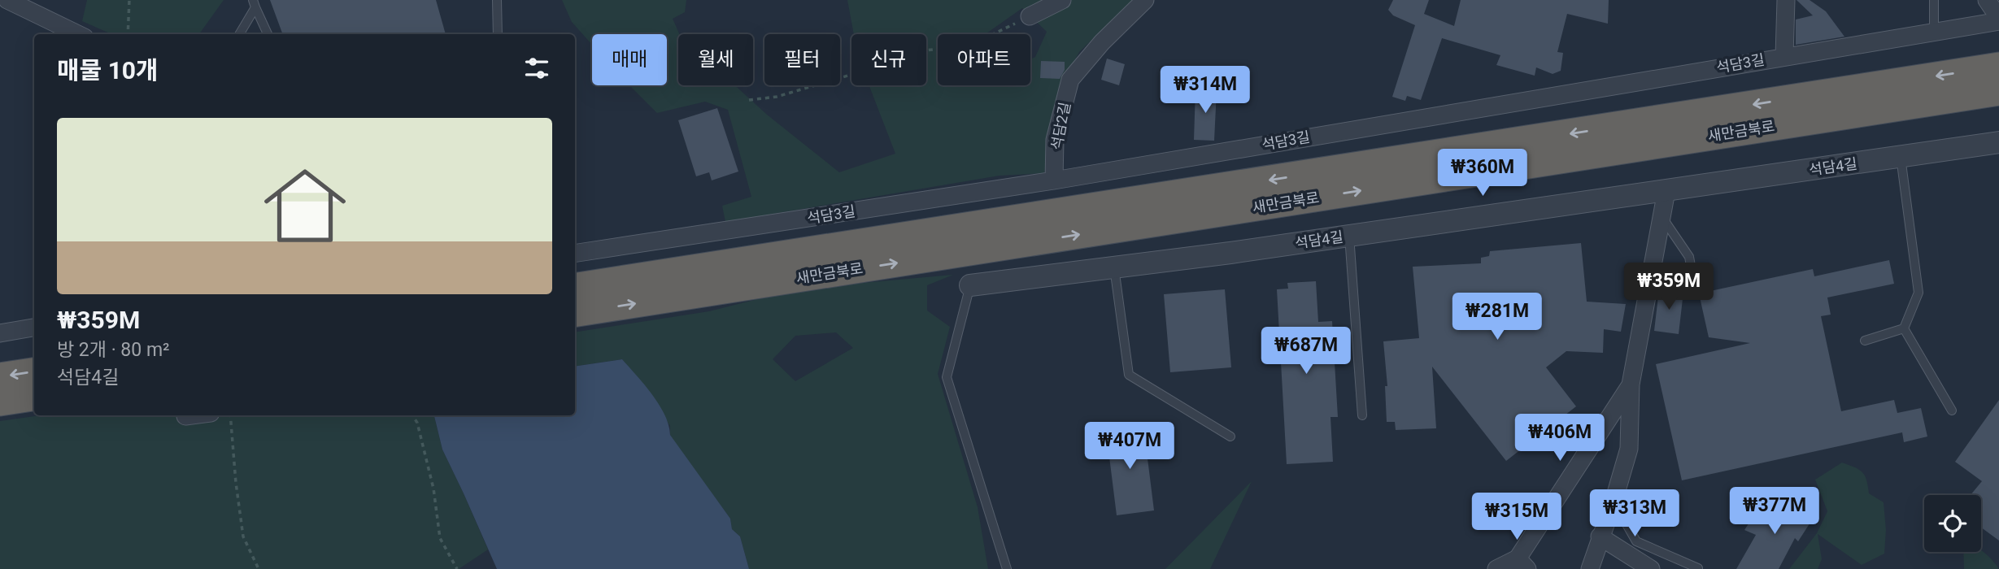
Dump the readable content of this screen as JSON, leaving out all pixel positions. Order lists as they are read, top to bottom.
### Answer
{
  "streets": {
    "highway": ["새만금북로"],
    "street": ["석담3길", "석담2길", "석담4길"]
  },
  "crossings": [
    ["석담3길", "석담2길"]
  ],
  "page": {
    "chip": [
      "매매",
      "월세",
      "필터",
      "신규",
      "아파트"
    ],
    "heading": "매물 10개",
    "price": [
      "₩314M",
      "₩360M",
      "₩359M",
      "₩281M",
      "₩687M",
      "₩406M",
      "₩407M",
      "₩377M",
      "₩313M",
      "₩315M"
    ],
    "list": [
      {
        "name": "₩359M",
        "note": "방 2개 · 80 m² · 석담4길"
      }
    ]
  }
}
